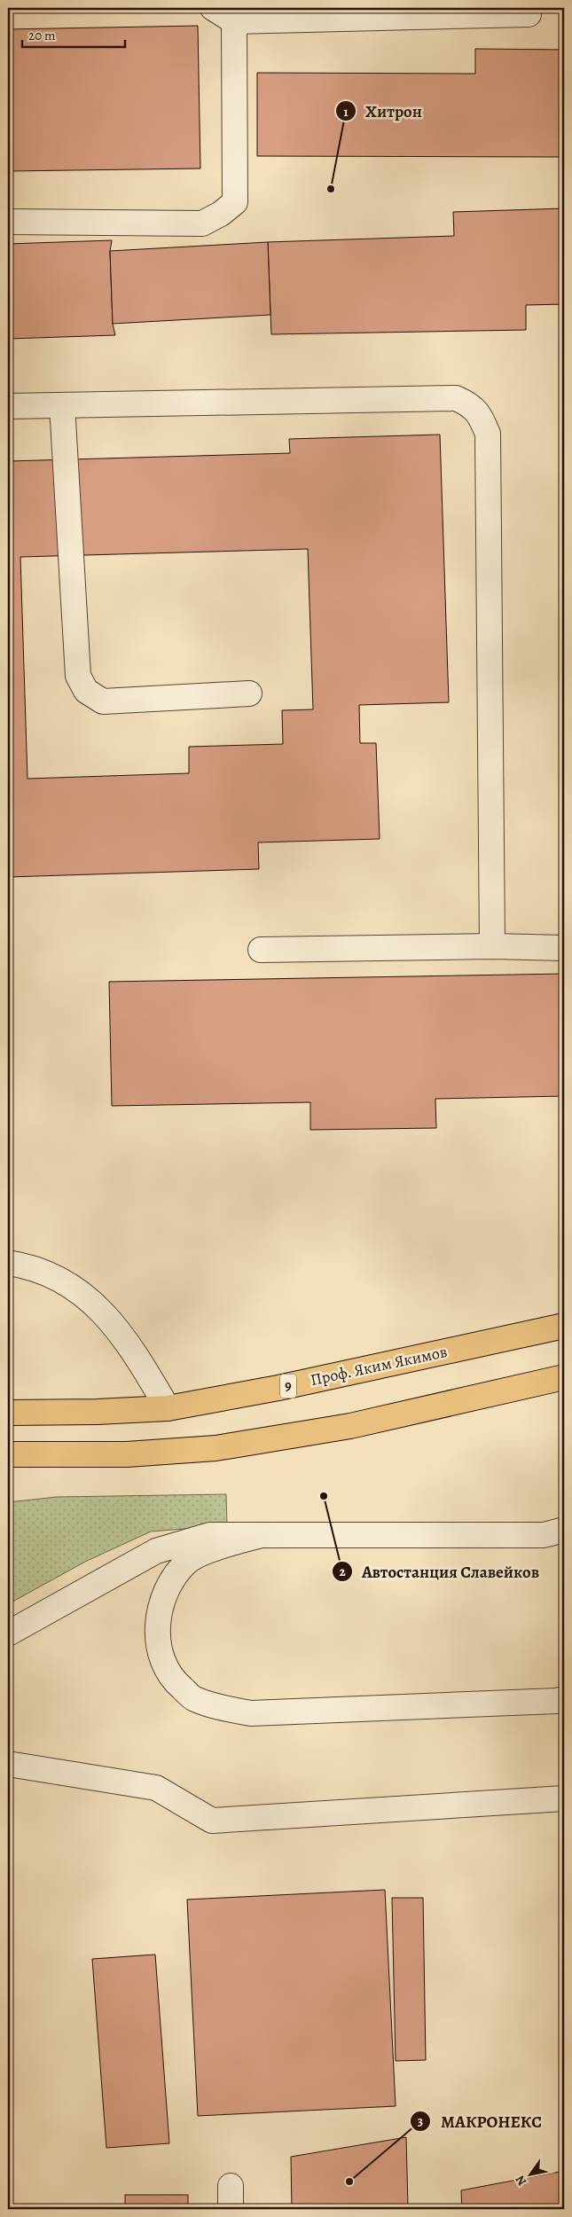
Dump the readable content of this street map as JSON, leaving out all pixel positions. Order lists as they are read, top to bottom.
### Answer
{
  "streets": {
    "highway": ["Проф. Яким Якимов", "9"]
  },
  "places": ["Хитрон", "Автостанция Славейков", "МАКРОНЕКС"],
  "scale_bar": "20 m",
  "north": "bottom left"
}
